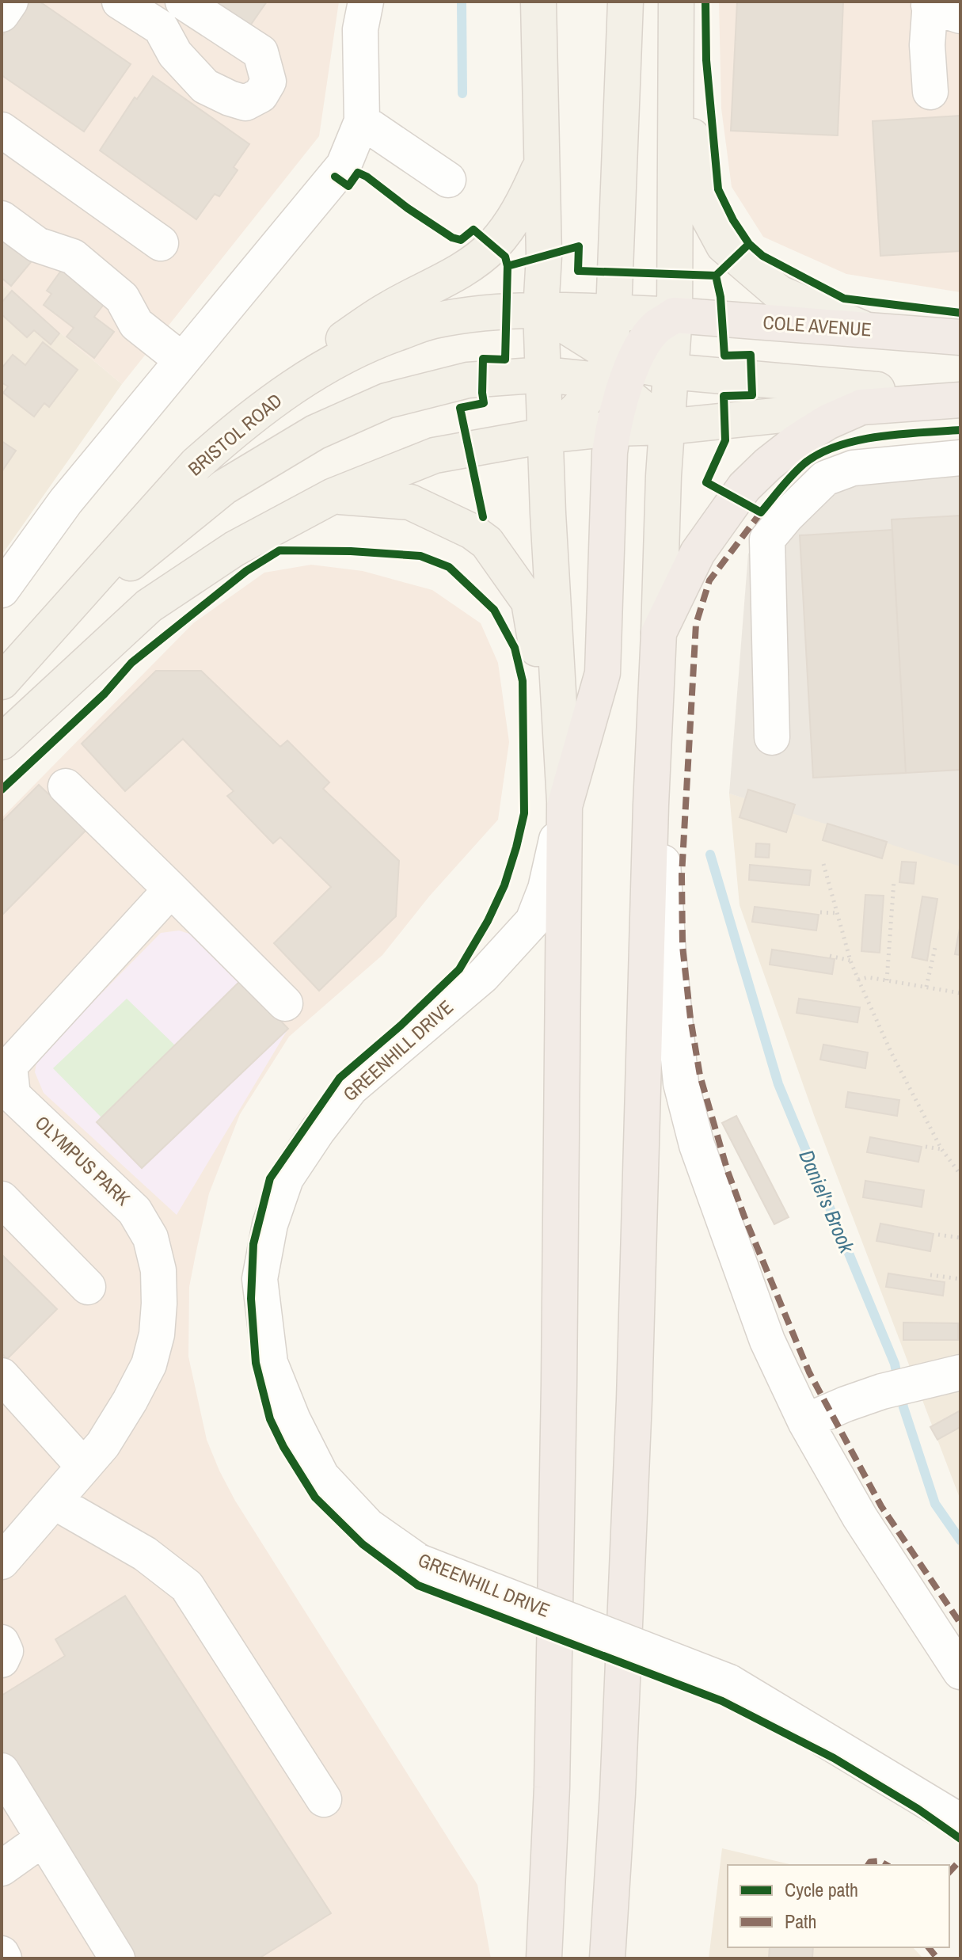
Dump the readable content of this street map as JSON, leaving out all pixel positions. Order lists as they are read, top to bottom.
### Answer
{
  "streets": {
    "highway": ["COLE AVENUE"],
    "main road": ["BRISTOL ROAD"],
    "street": ["GREENHILL DRIVE", "OLYMPUS PARK"]
  },
  "crossings": [
    ["COLE AVENUE", "BRISTOL ROAD"]
  ],
  "water": ["Daniel's Brook"],
  "legend": ["Cycle path", "Path"]
}
